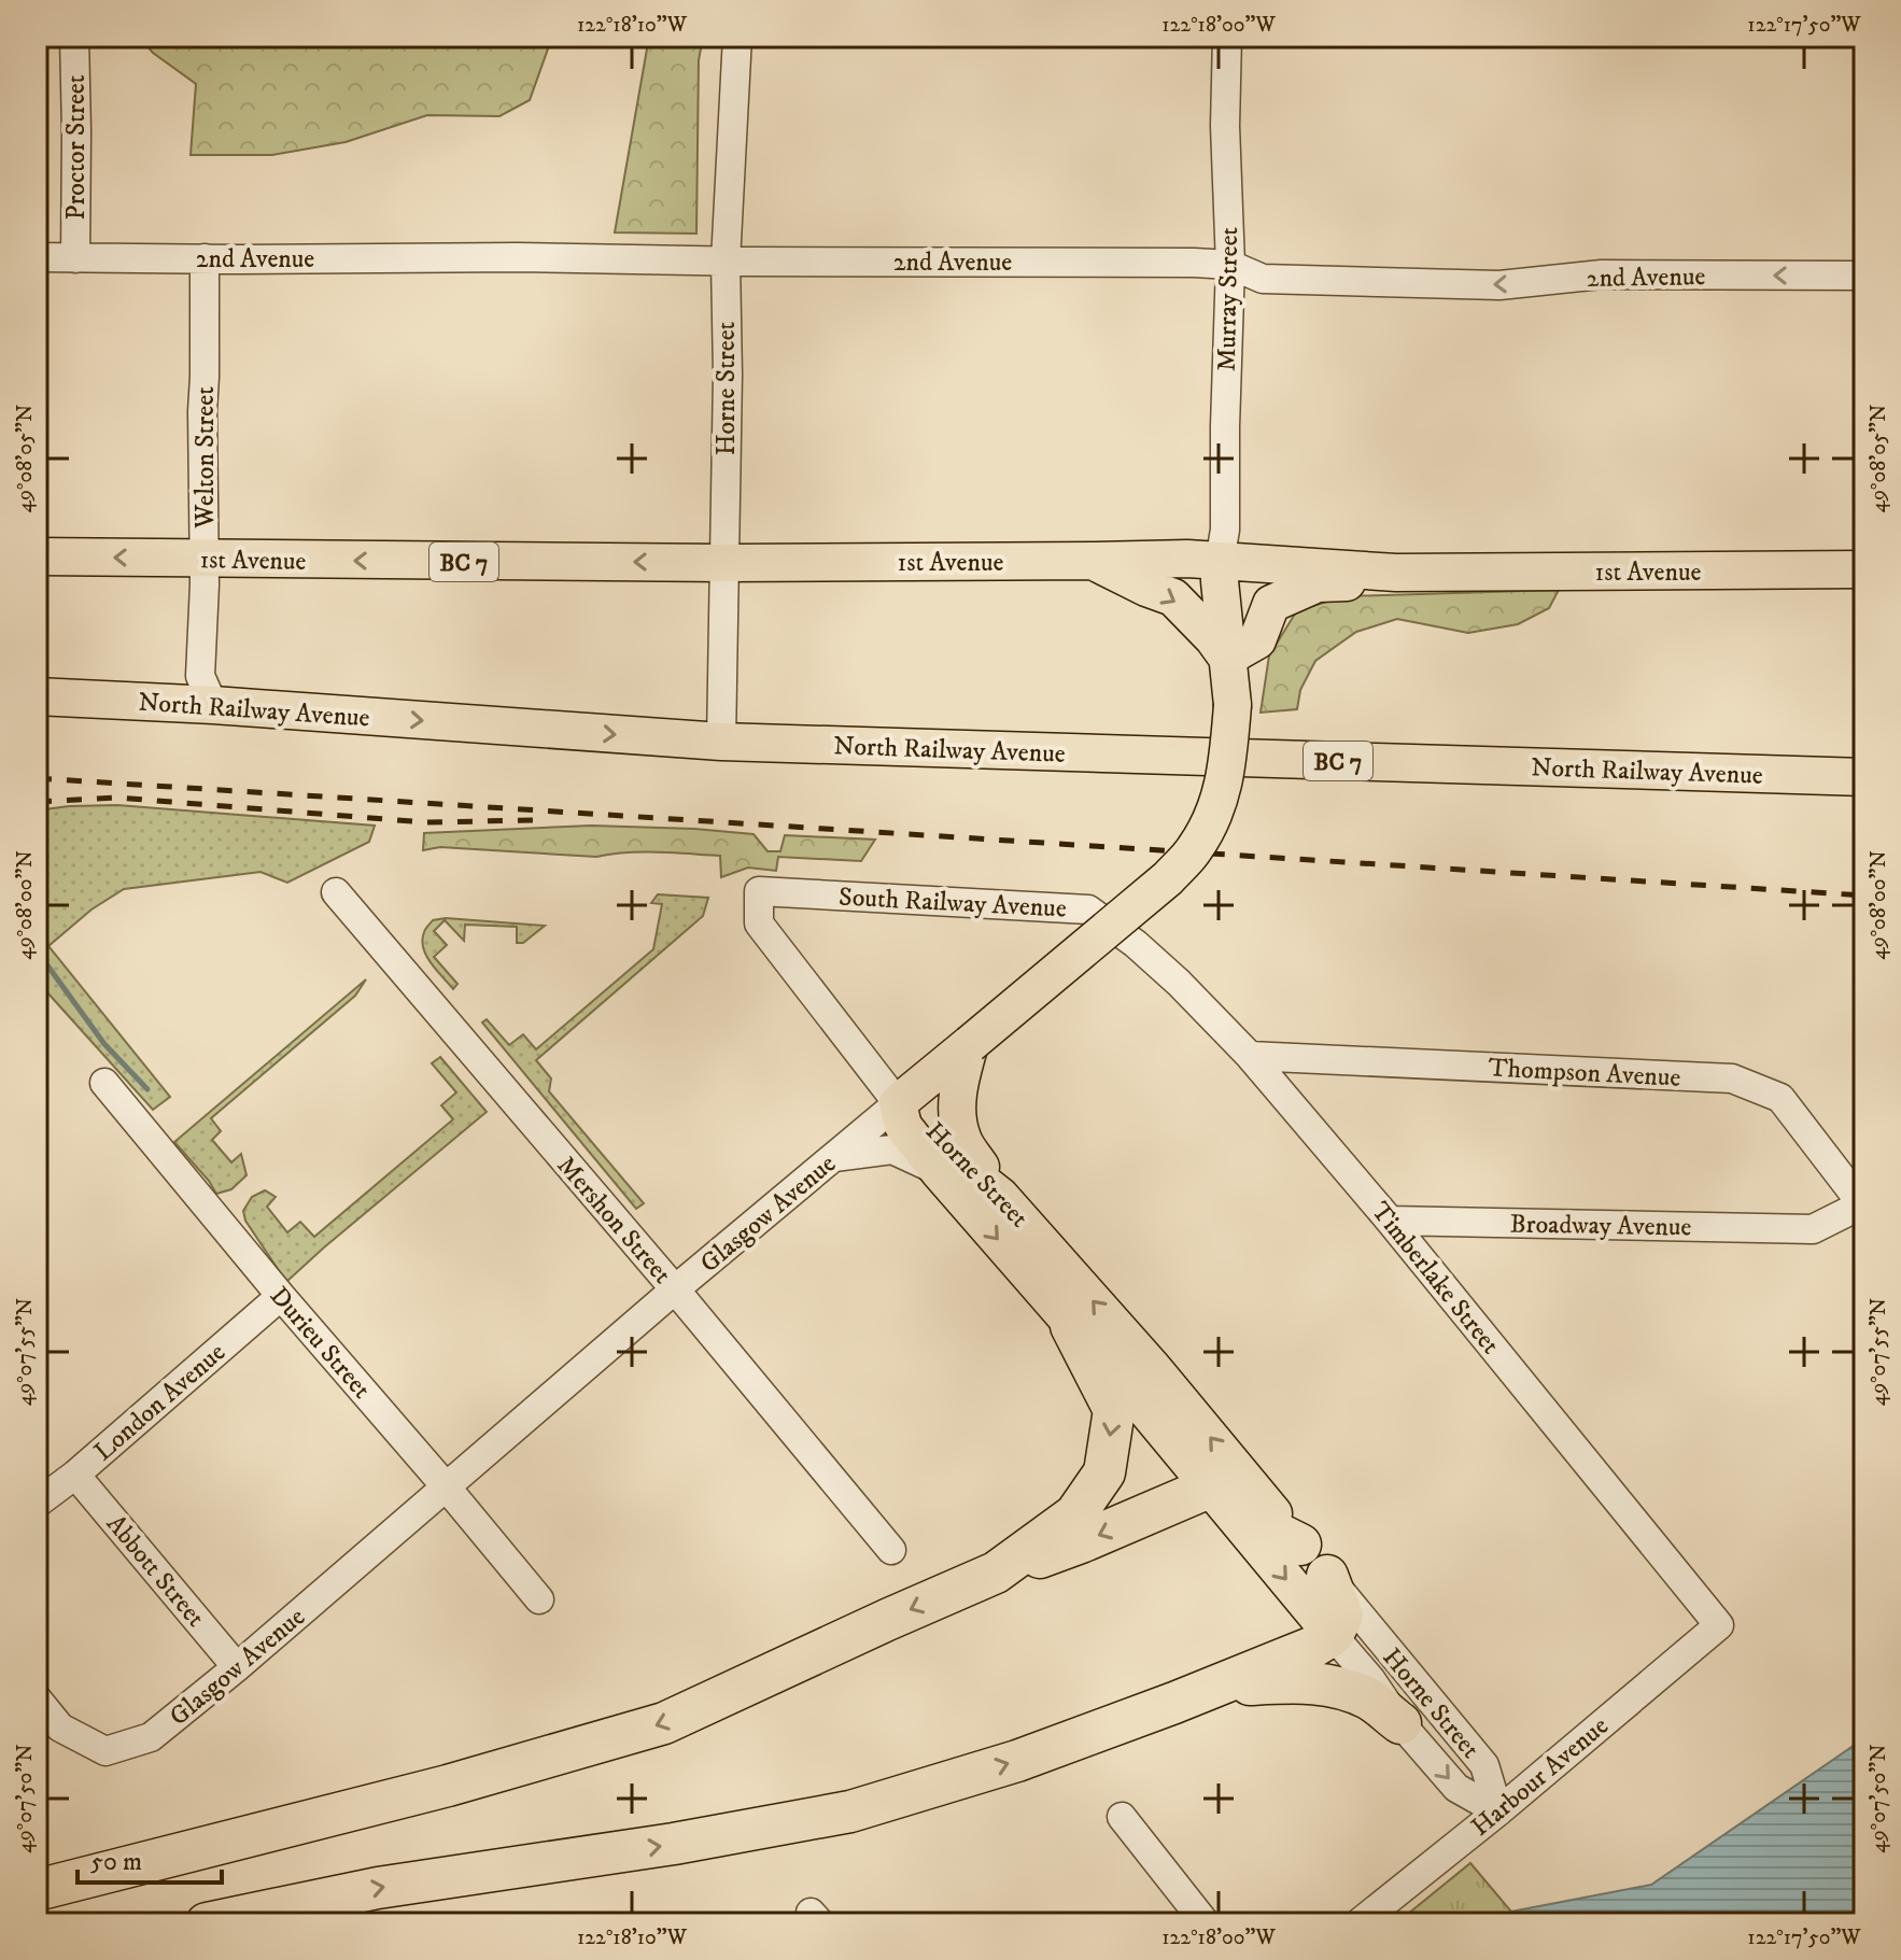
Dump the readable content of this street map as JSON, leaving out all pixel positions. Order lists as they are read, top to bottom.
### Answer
{
  "streets": {
    "main road": [
      "Horne Street",
      "1st Avenue",
      "BC 7",
      "North Railway Avenue",
      "Glasgow Avenue"
    ],
    "street": [
      "Proctor Street",
      "2nd Avenue",
      "Murray Street",
      "Welton Street",
      "South Railway Avenue",
      "Thompson Avenue",
      "Mershon Street",
      "Broadway Avenue",
      "Timberlake Street",
      "Durieu Street",
      "London Avenue",
      "Abbott Street",
      "Harbour Avenue"
    ]
  },
  "crossings": [
    ["Proctor Street", "2nd Avenue"],
    ["2nd Avenue", "Murray Street"],
    ["2nd Avenue", "Horne Street"],
    ["2nd Avenue", "Welton Street"],
    ["Murray Street", "1st Avenue"],
    ["Murray Street", "Glasgow Avenue"],
    ["Horne Street", "1st Avenue"],
    ["Horne Street", "North Railway Avenue"],
    ["Horne Street", "South Railway Avenue"],
    ["Horne Street", "Glasgow Avenue"],
    ["Horne Street", "Harbour Avenue"],
    ["Welton Street", "1st Avenue"],
    ["Welton Street", "North Railway Avenue"],
    ["1st Avenue", "Glasgow Avenue"],
    ["South Railway Avenue", "Timberlake Street"],
    ["Thompson Avenue", "Broadway Avenue"],
    ["Thompson Avenue", "Timberlake Street"],
    ["Glasgow Avenue", "Mershon Street"],
    ["Glasgow Avenue", "Durieu Street"],
    ["Glasgow Avenue", "Abbott Street"],
    ["Broadway Avenue", "Timberlake Street"],
    ["Timberlake Street", "Harbour Avenue"],
    ["Durieu Street", "London Avenue"],
    ["London Avenue", "Abbott Street"]
  ],
  "one_way": ["1st Avenue"],
  "scale_bar": "50 m",
  "coordinates": [
    "122°18'10\"W",
    "122°18'00\"W",
    "122°17'50\"W",
    "49°08'05\"N",
    "49°08'00\"N",
    "49°07'55\"N",
    "49°07'50\"N"
  ]
}
